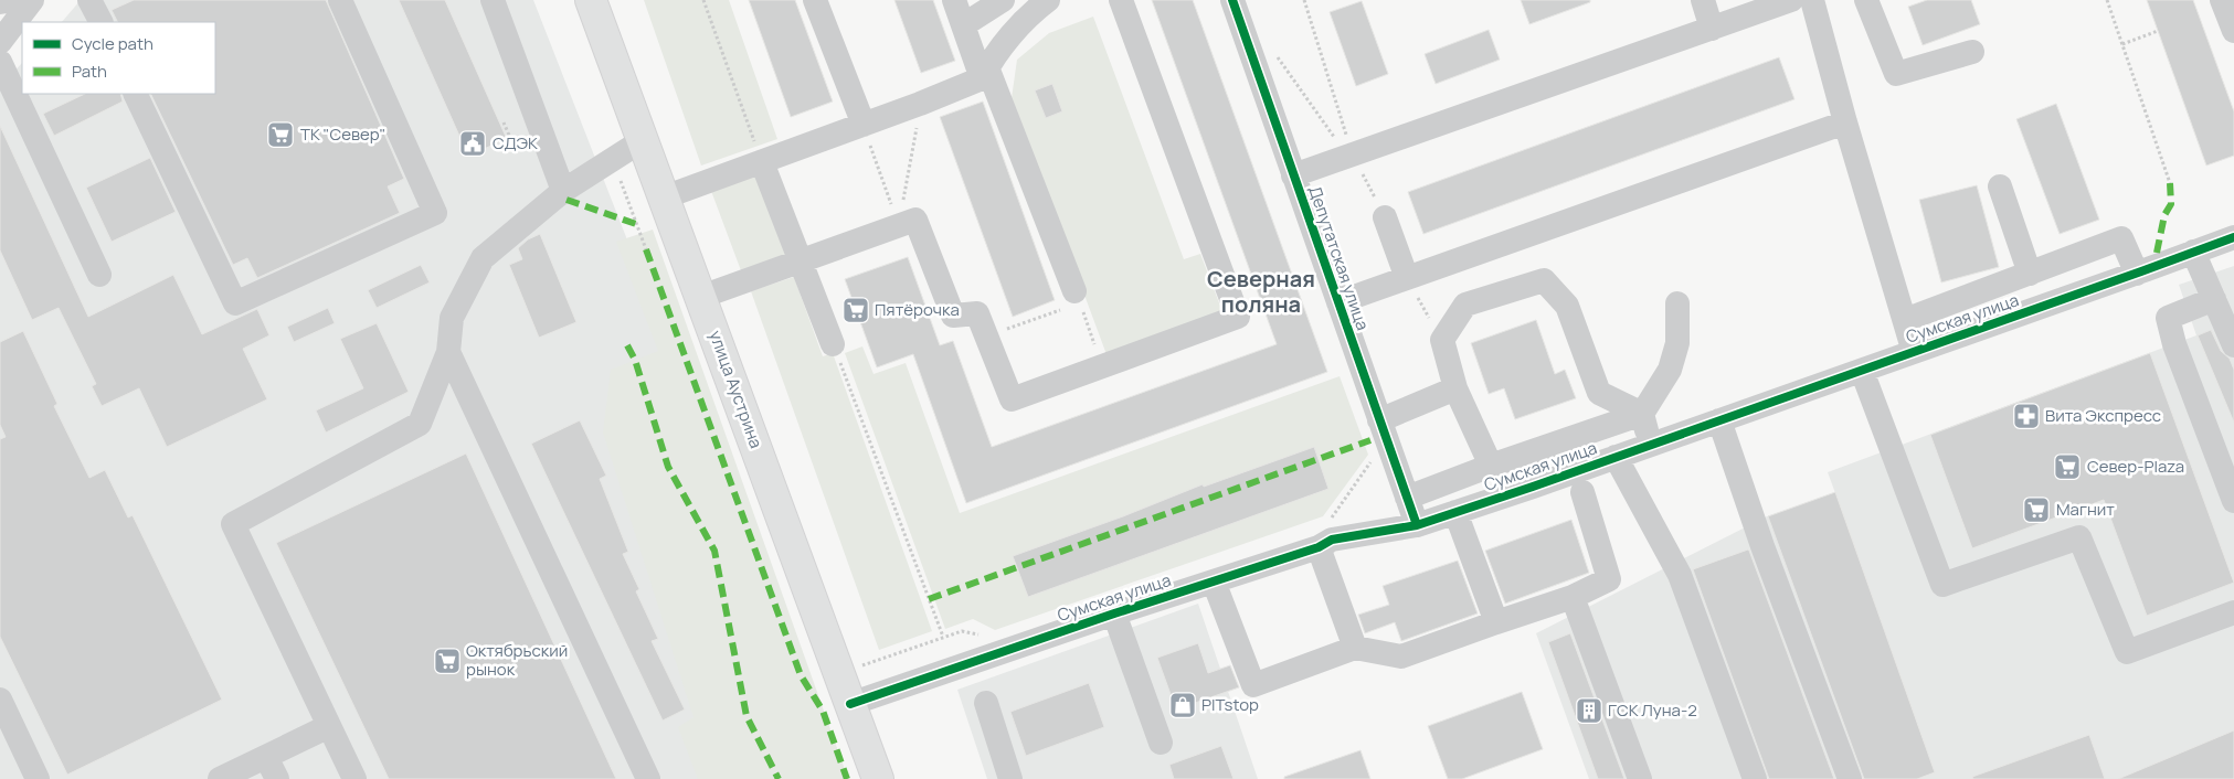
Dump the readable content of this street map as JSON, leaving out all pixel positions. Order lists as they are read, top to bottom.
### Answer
{
  "streets": {
    "main road": ["улица Аустрина"],
    "street": ["Депутатская улица", "Сумская улица"]
  },
  "crossings": [
    ["Депутатская улица", "Сумская улица"],
    ["Сумская улица", "улица Аустрина"]
  ],
  "districts": ["Северная поляна"],
  "places": {
    "supermarket": [
      "ТК \"Север\"",
      "Пятёрочка",
      "Север-Plaza",
      "Магнит",
      "Октябрьский рынок"
    ],
    "public building": ["СДЭК"],
    "pharmacy": ["Вита Экспресс"],
    "shop": ["PITstop"],
    "building": ["ГСК Луна-2"]
  },
  "legend": ["Cycle path", "Path"]
}
